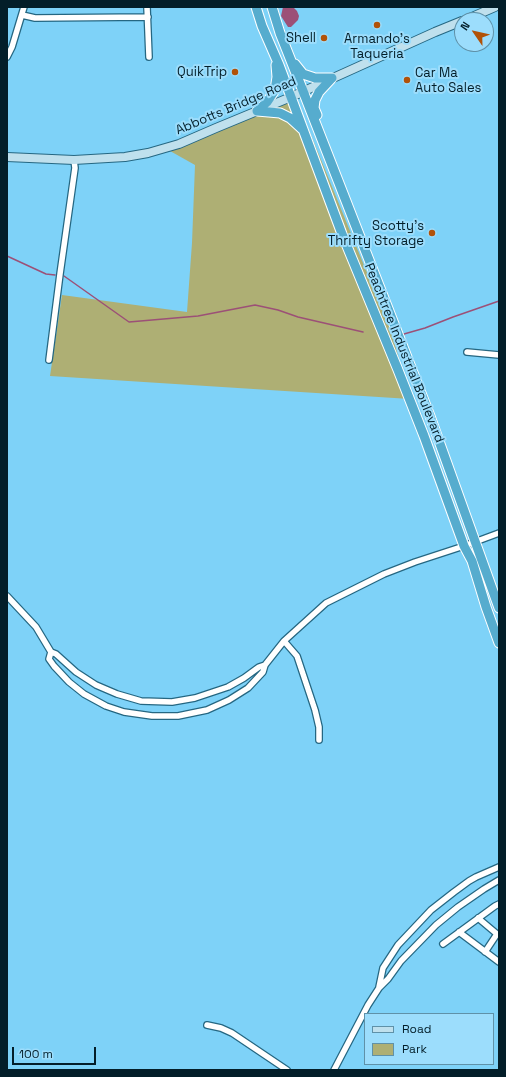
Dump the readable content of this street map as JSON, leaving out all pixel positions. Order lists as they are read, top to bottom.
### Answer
{
  "streets": {
    "highway": ["Peachtree Industrial Boulevard"],
    "main road": ["Abbotts Bridge Road"]
  },
  "crossings": [
    ["Abbotts Bridge Road", "Peachtree Industrial Boulevard"]
  ],
  "places": [
    "Armando's Taqueria",
    "Shell",
    "QuikTrip",
    "Car Ma Auto Sales",
    "Scotty's Thrifty Storage"
  ],
  "legend": ["Road", "Park"],
  "scale_bar": "100 m",
  "north": "top left"
}
